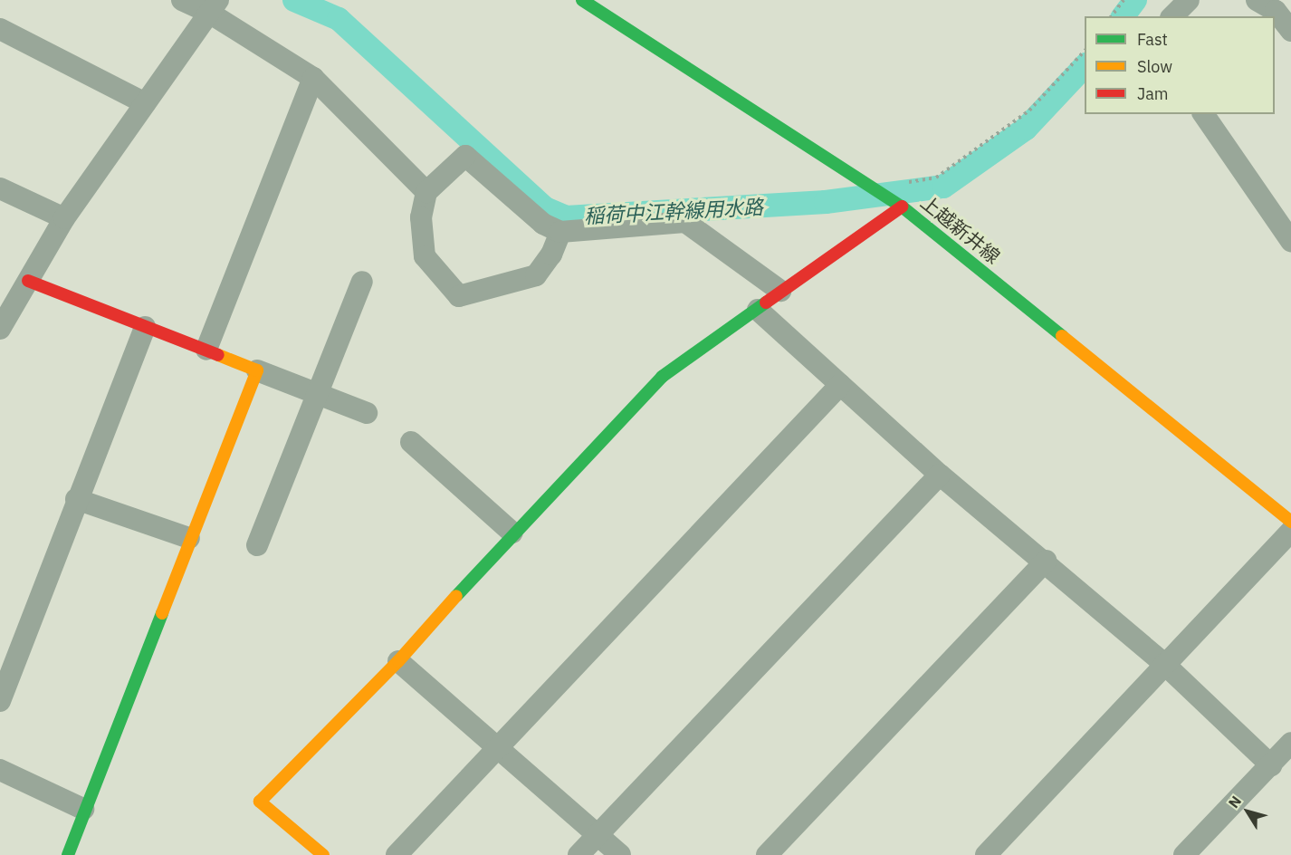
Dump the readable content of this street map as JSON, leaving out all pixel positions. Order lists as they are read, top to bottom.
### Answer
{
  "streets": {
    "street": ["上越新井線"]
  },
  "water": ["稲荷中江幹線用水路"],
  "legend": ["Fast", "Slow", "Jam"],
  "north": "top left"
}
